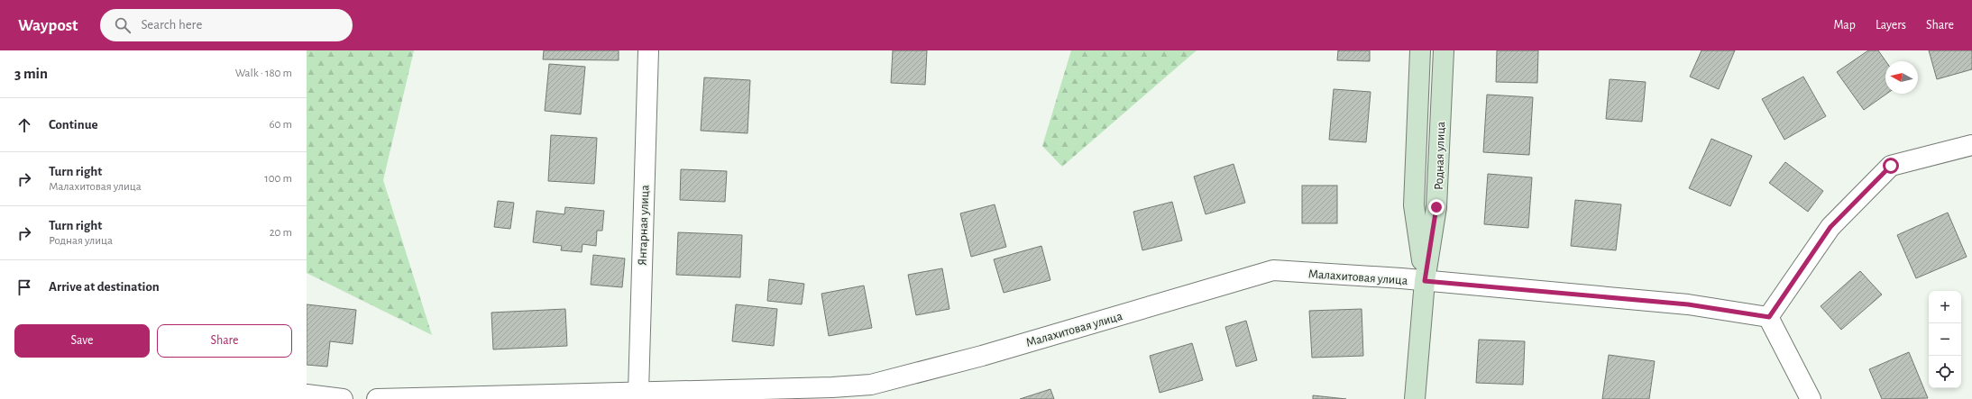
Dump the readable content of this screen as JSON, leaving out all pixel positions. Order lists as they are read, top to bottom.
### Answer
{
  "streets": {
    "street": ["Родная улица", "Янтарная улица", "Малахитовая улица"]
  },
  "crossings": [
    ["Родная улица", "Малахитовая улица"],
    ["Янтарная улица", "Малахитовая улица"]
  ],
  "north": "left",
  "page": {
    "header": "Waypost",
    "search": "Search here",
    "nav": ["Map", "Layers", "Share"],
    "heading": ["3 min", "Walk · 180 m"],
    "list": [
      ["Continue", "60 m"],
      ["Turn right", "Малахитовая улица", "100 m"],
      ["Turn right", "Родная улица", "20 m"],
      "Arrive at destination"
    ],
    "map_buttons": ["+", "−"],
    "buttons": ["Save", "Share"]
  }
}
